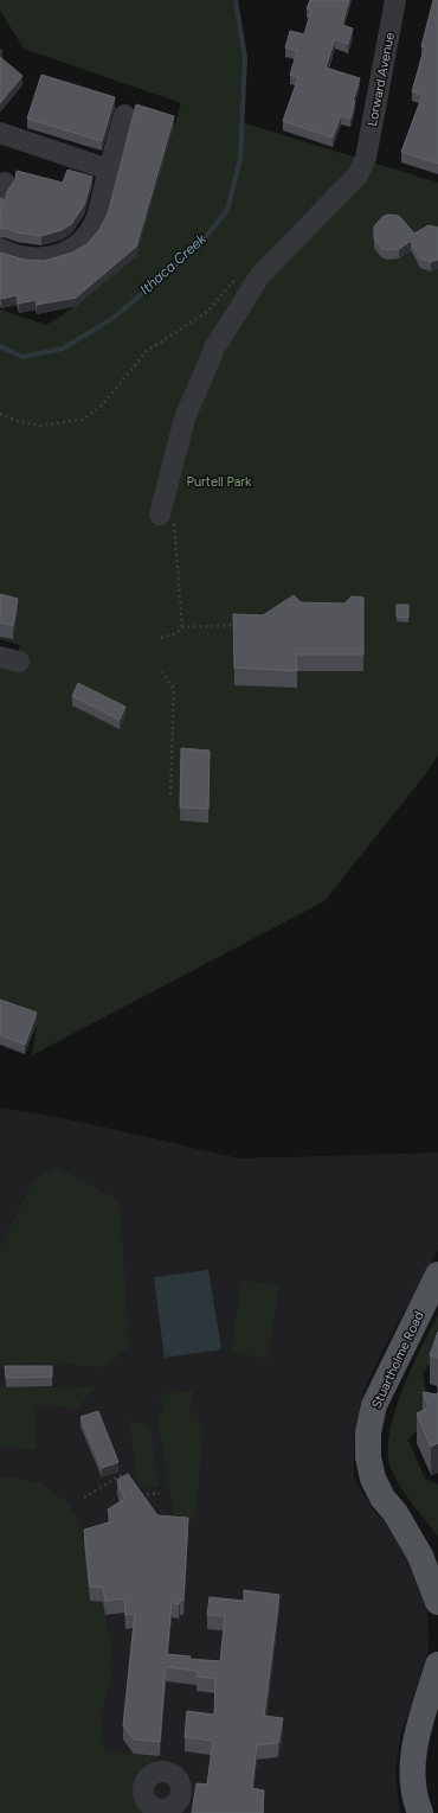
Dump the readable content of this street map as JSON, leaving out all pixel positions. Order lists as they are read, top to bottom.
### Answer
{
  "streets": {
    "main road": ["Stuartholme Road"],
    "street": ["Lorward Avenue"]
  },
  "water": ["Ithaca Creek"],
  "parks": ["Purtell Park"]
}
